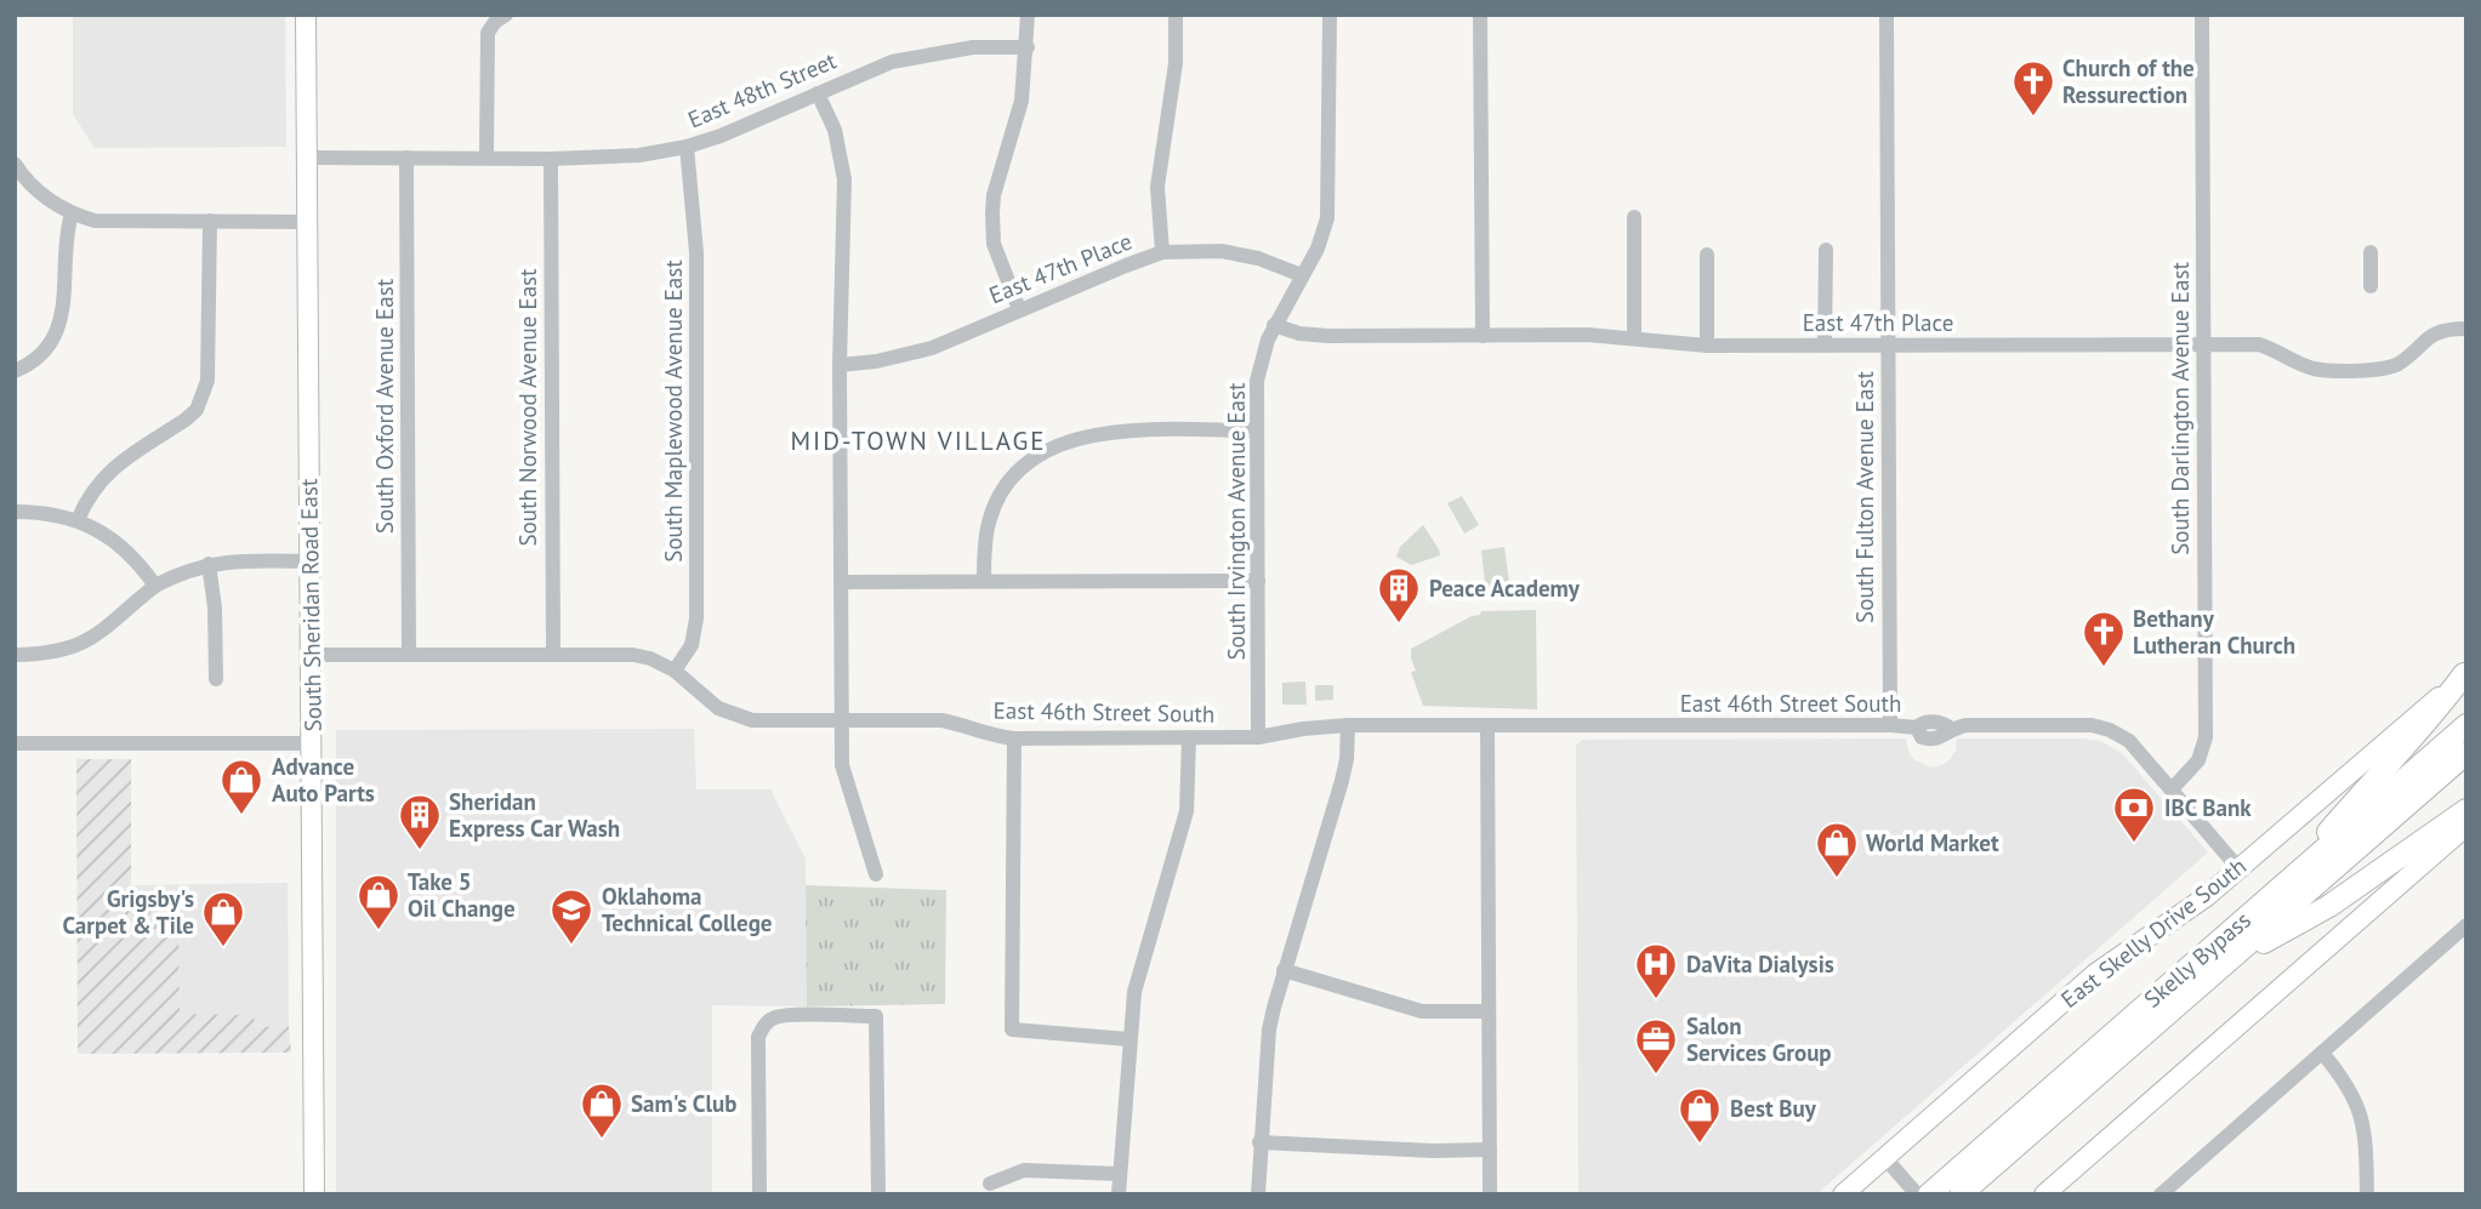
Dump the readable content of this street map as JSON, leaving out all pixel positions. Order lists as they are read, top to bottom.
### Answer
{
  "streets": {
    "highway": ["Skelly Bypass"],
    "main road": ["South Sheridan Road East", "East Skelly Drive South"],
    "street": [
      "East 48th Street",
      "East 47th Place",
      "South Oxford Avenue East",
      "South Norwood Avenue East",
      "South Darlington Avenue East",
      "South Maplewood Avenue East",
      "South Fulton Avenue East",
      "South Irvington Avenue East",
      "East 46th Street South"
    ]
  },
  "crossings": [
    ["East 48th Street", "South Oxford Avenue East"],
    ["East 48th Street", "South Norwood Avenue East"],
    ["East 48th Street", "South Maplewood Avenue East"],
    ["East 48th Street", "South Sheridan Road East"],
    ["East 47th Place", "South Darlington Avenue East"],
    ["East 47th Place", "South Fulton Avenue East"],
    ["East 47th Place", "South Irvington Avenue East"],
    ["South Oxford Avenue East", "East 46th Street South"],
    ["South Norwood Avenue East", "East 46th Street South"],
    ["South Darlington Avenue East", "East 46th Street South"],
    ["South Maplewood Avenue East", "East 46th Street South"],
    ["South Fulton Avenue East", "East 46th Street South"],
    ["South Irvington Avenue East", "East 46th Street South"],
    ["South Sheridan Road East", "East 46th Street South"],
    ["East 46th Street South", "East Skelly Drive South"]
  ],
  "districts": ["MID-TOWN VILLAGE"],
  "places": {
    "church": ["Church of the Ressurection", "Bethany Lutheran Church"],
    "building": ["Peace Academy", "Sheridan Express Car Wash"],
    "shop": [
      "Advance Auto Parts",
      "World Market",
      "Take 5 Oil Change",
      "Grigsby's Carpet & Tile",
      "Sam's Club",
      "Best Buy"
    ],
    "bank": ["IBC Bank"],
    "school or university": ["Oklahoma Technical College"],
    "hospital": ["DaVita Dialysis"],
    "office": ["Salon Services Group"]
  }
}
